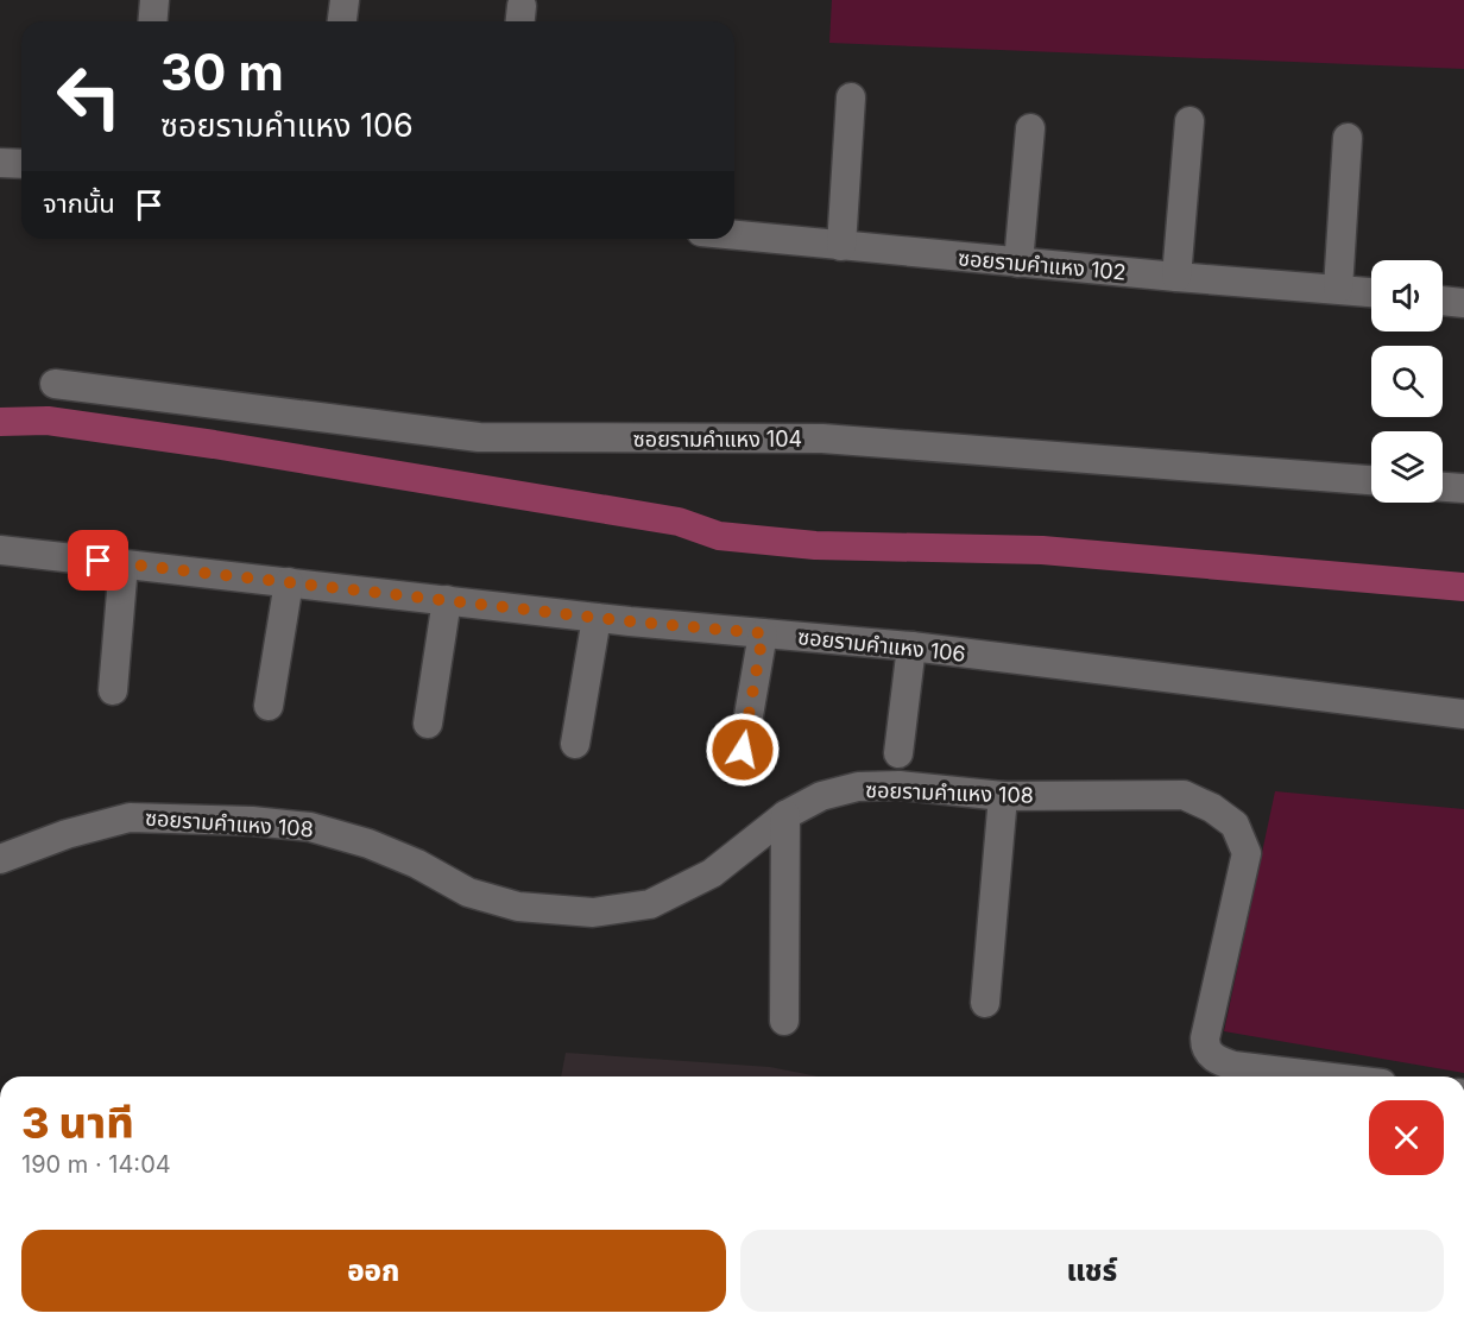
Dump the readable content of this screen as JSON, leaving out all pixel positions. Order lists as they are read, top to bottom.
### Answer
{
  "streets": {
    "street": [
      "ซอยรามคําแหง 102",
      "ซอยรามคําแหง 104",
      "ซอยรามคําแหง 106",
      "ซอยรามคำแหง 108"
    ]
  },
  "page": {
    "turn": ["30 m", "ซอยรามคําแหง 106"],
    "then": "จากนั้น",
    "heading": ["3 นาที", "190 m · 14:04"],
    "buttons": ["ออก", "แชร์"]
  }
}
